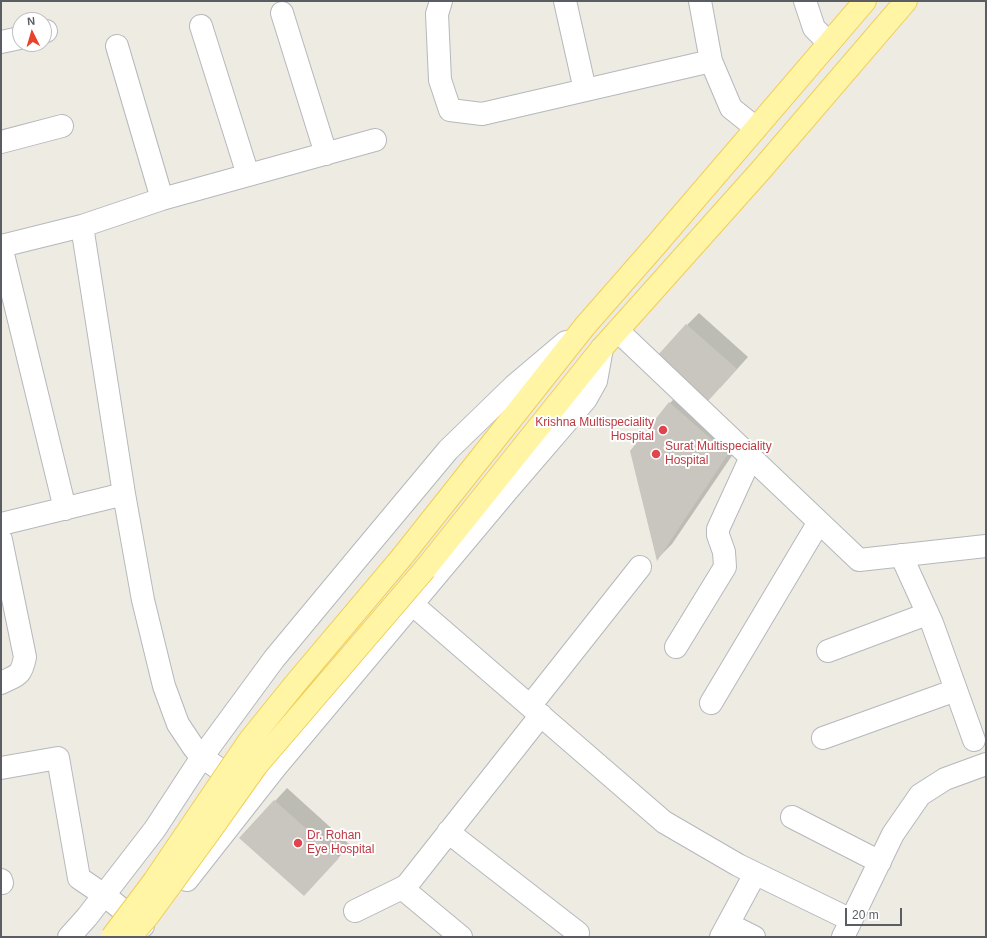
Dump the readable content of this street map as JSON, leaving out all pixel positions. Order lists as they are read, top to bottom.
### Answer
{
  "places": ["Krishna Multispeciality Hospital", "Surat Multispeciality Hospital", "Dr. Rohan Eye Hospital"],
  "scale_bar": "20 m",
  "north": "top"
}
